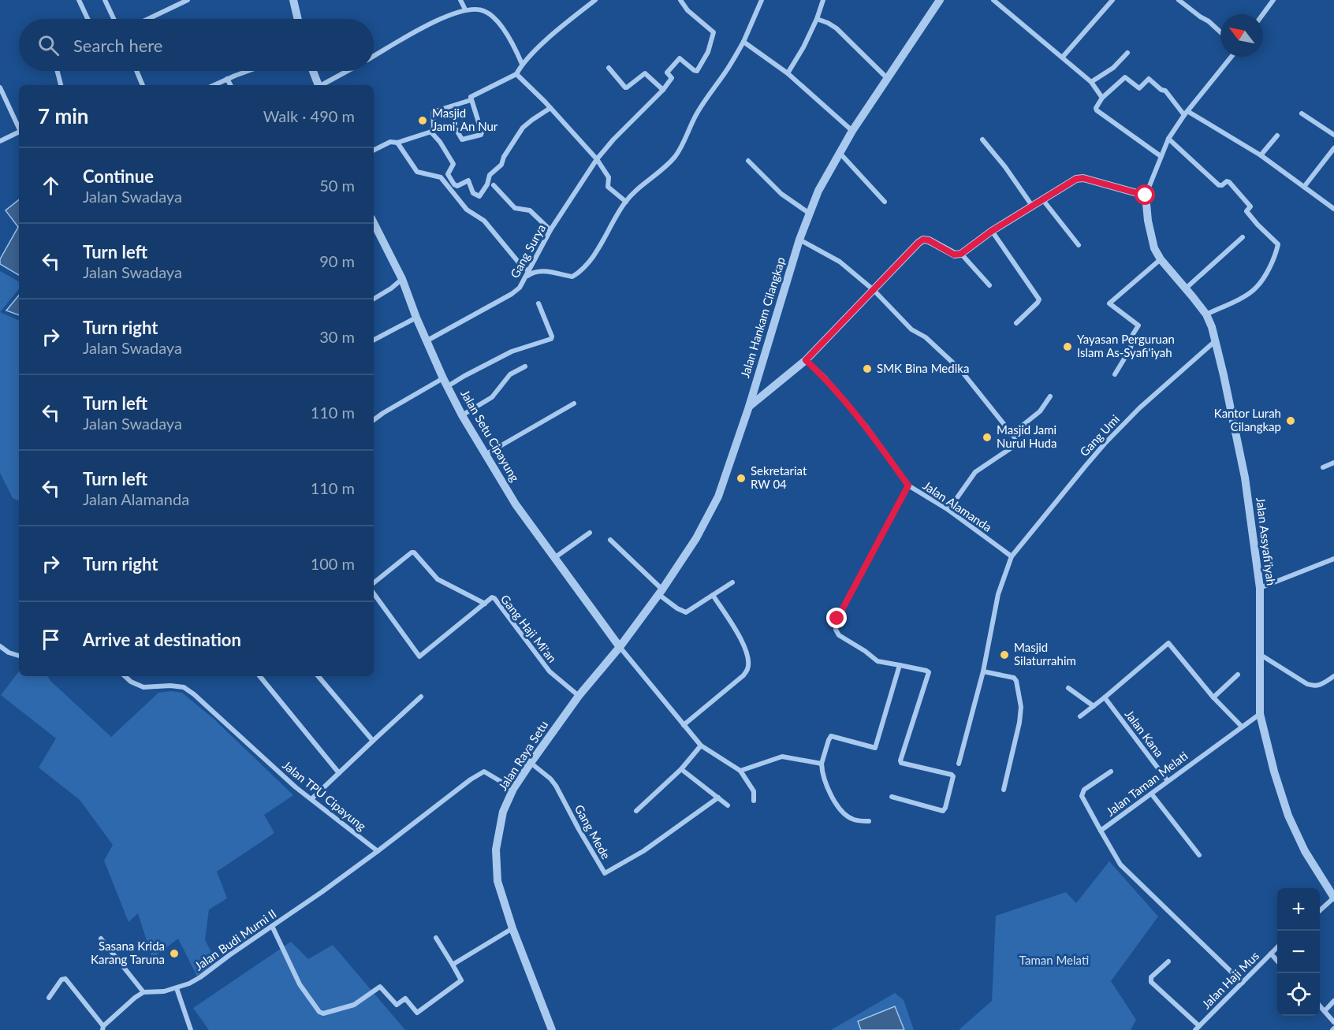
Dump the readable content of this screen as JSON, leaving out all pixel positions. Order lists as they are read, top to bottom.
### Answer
{
  "streets": {
    "street": [
      "Gang Surya",
      "Jalan Hankam Cilangkap",
      "Jalan Setu Cipayung",
      "Gang Umi",
      "Jalan Alamanda",
      "Jalan Assyafi'iyah",
      "Gang Haji Mi'an",
      "Jalan Kana",
      "Jalan Raya Setu",
      "Jalan Taman Melati",
      "Jalan TPU Cipayung",
      "Gang Mede",
      "Jalan Budi Murni II",
      "Jalan Haji Mus"
    ]
  },
  "crossings": [
    ["Gang Surya", "Jalan Setu Cipayung"],
    ["Jalan Hankam Cilangkap", "Jalan Setu Cipayung"],
    ["Jalan Hankam Cilangkap", "Jalan Raya Setu"],
    ["Jalan Setu Cipayung", "Jalan Raya Setu"],
    ["Gang Umi", "Jalan Alamanda"],
    ["Gang Umi", "Jalan Assyafi'iyah"],
    ["Jalan Assyafi'iyah", "Jalan Taman Melati"],
    ["Gang Haji Mi'an", "Jalan Raya Setu"],
    ["Jalan Kana", "Jalan Taman Melati"],
    ["Jalan Raya Setu", "Gang Mede"],
    ["Jalan Taman Melati", "Jalan Haji Mus"],
    ["Jalan TPU Cipayung", "Jalan Budi Murni II"]
  ],
  "parks": ["Taman Melati"],
  "places": [
    "Masjid Jami' An Nur",
    "Yayasan Perguruan Islam As-Syafi'iyah",
    "SMK Bina Medika",
    "Kantor Lurah Cilangkap",
    "Masjid Jami Nurul Huda",
    "Sekretariat RW 04",
    "Masjid Silaturrahim",
    "Sasana Krida Karang Taruna"
  ],
  "north": "top left",
  "page": {
    "search": "Search here",
    "heading": ["7 min", "Walk · 490 m"],
    "list": [
      ["Continue", "Jalan Swadaya", "50 m"],
      ["Turn left", "Jalan Swadaya", "90 m"],
      ["Turn right", "Jalan Swadaya", "30 m"],
      ["Turn left", "Jalan Swadaya", "110 m"],
      ["Turn left", "Jalan Alamanda", "110 m"],
      ["Turn right", "100 m"],
      "Arrive at destination"
    ],
    "map_buttons": ["+", "−"]
  }
}
